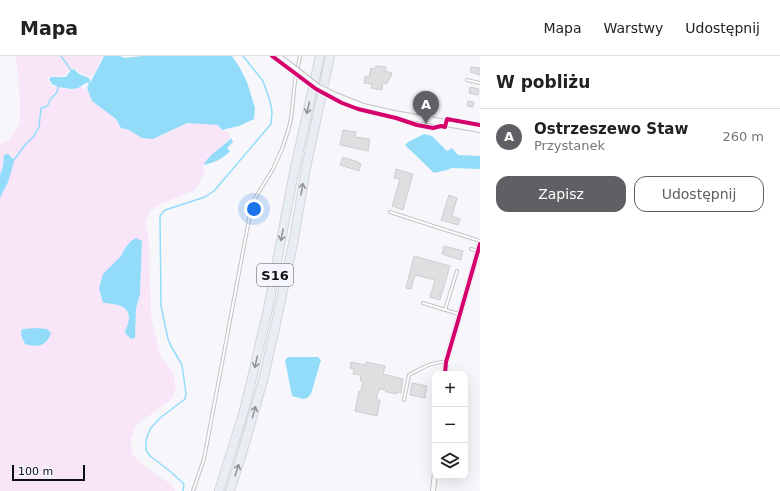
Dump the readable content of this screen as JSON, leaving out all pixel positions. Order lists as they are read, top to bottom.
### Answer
{
  "streets": {
    "highway": ["S16"]
  },
  "scale_bar": "100 m",
  "page": {
    "header": "Mapa",
    "nav": ["Mapa", "Warstwy", "Udostępnij"],
    "heading": "W pobliżu",
    "pins": "A",
    "list": [
      {
        "mark": "A",
        "name": "Ostrzeszewo Staw",
        "note": "Przystanek",
        "value": "260 m"
      }
    ],
    "buttons": ["Zapisz", "Udostępnij"],
    "map_buttons": ["+", "−"],
    "scale": "100 m"
  }
}
